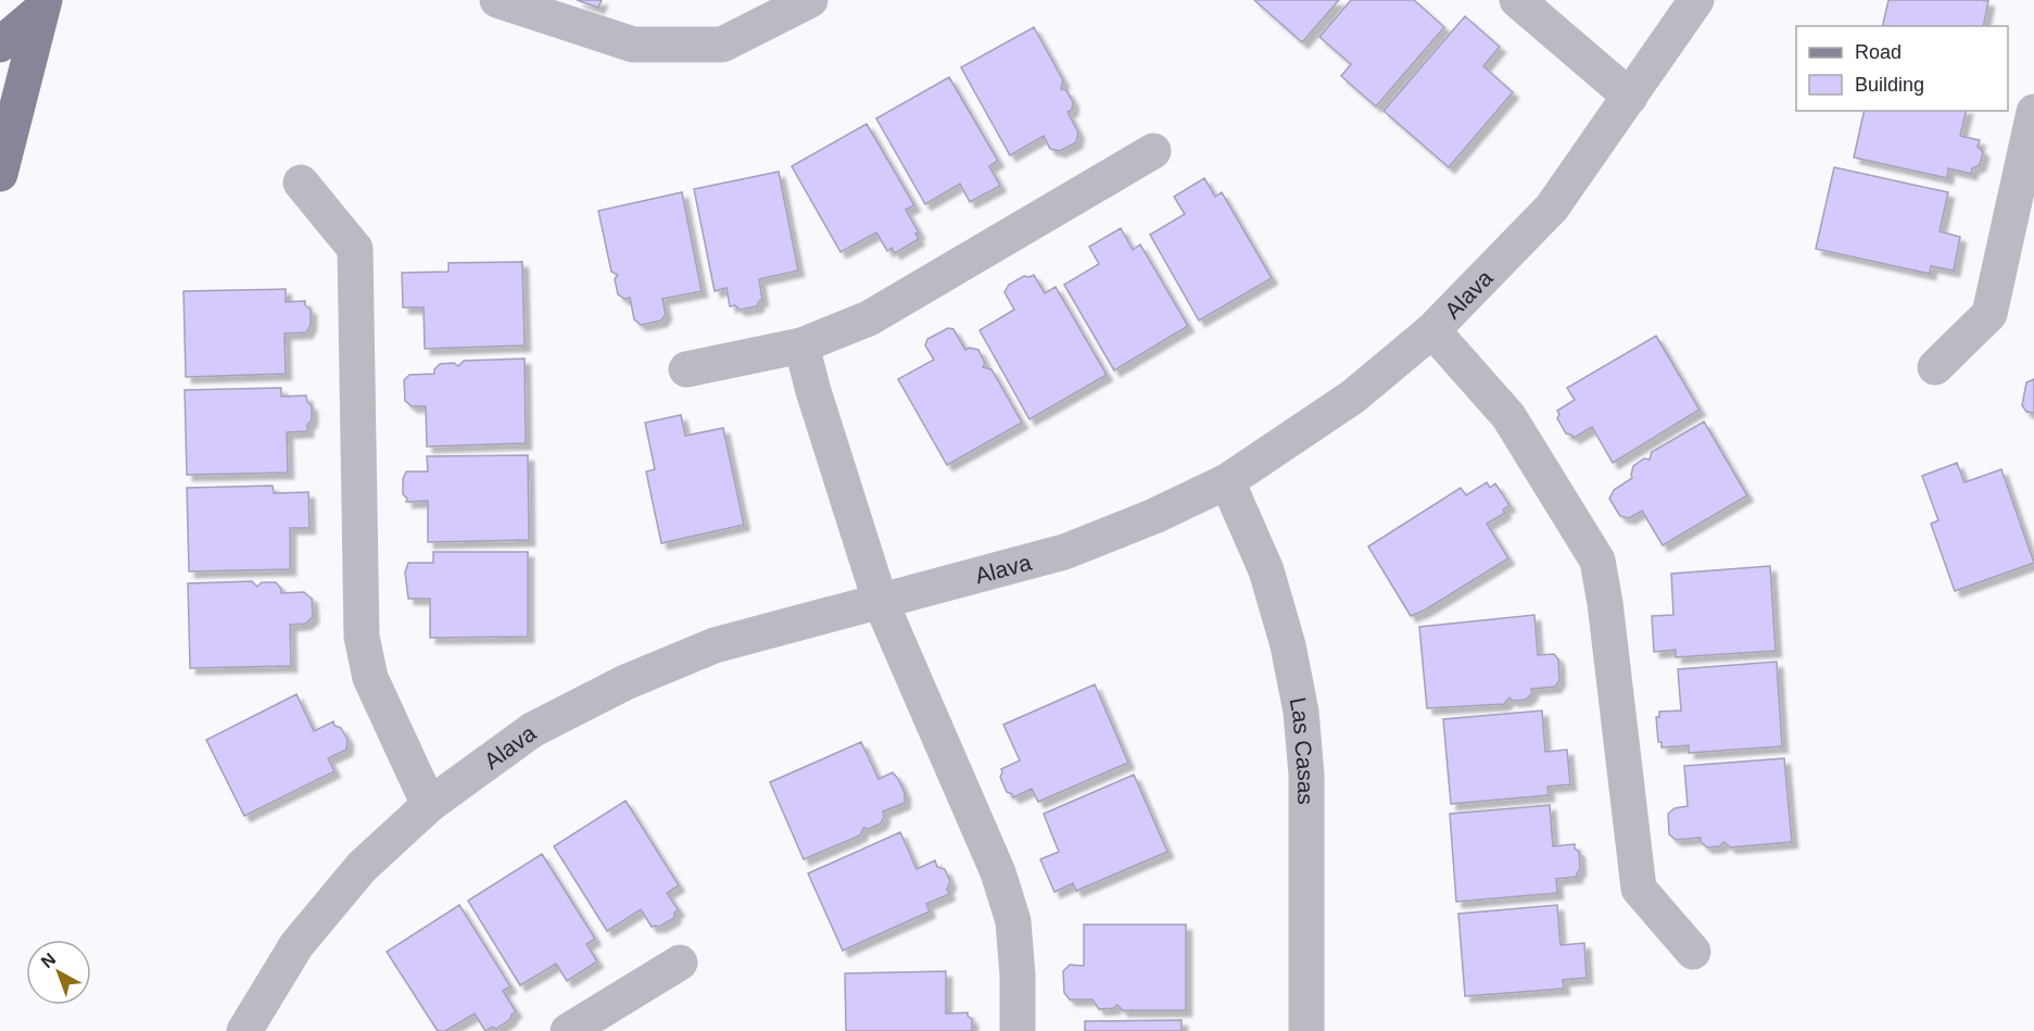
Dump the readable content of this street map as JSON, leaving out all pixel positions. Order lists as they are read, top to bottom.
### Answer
{
  "streets": {
    "street": ["Alava", "Las Casas"]
  },
  "crossings": [
    ["Alava", "Las Casas"]
  ],
  "legend": ["Road", "Building"],
  "north": "top left"
}
